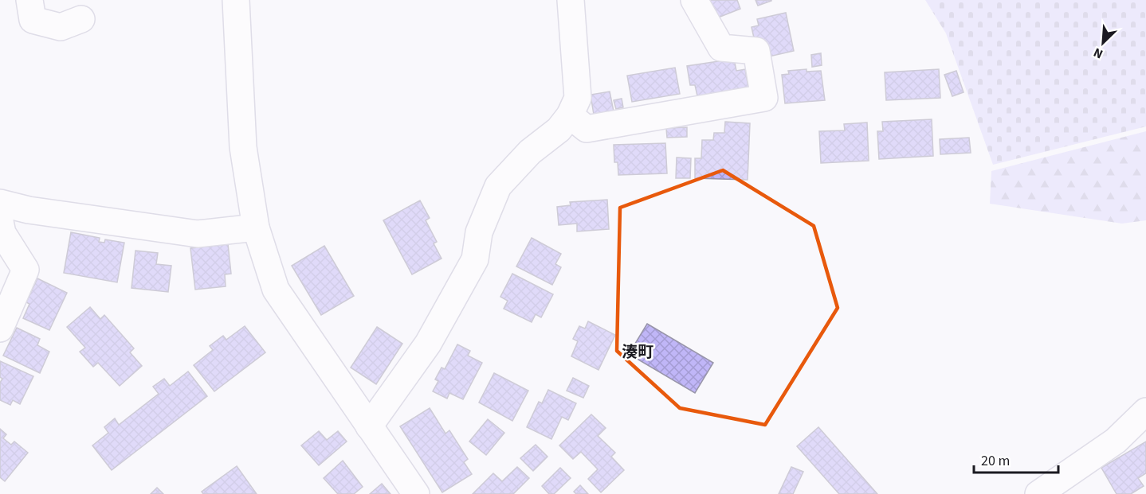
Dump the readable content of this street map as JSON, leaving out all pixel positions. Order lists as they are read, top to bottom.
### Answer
{
  "districts": ["湊町"],
  "scale_bar": "20 m",
  "north": "bottom left"
}
